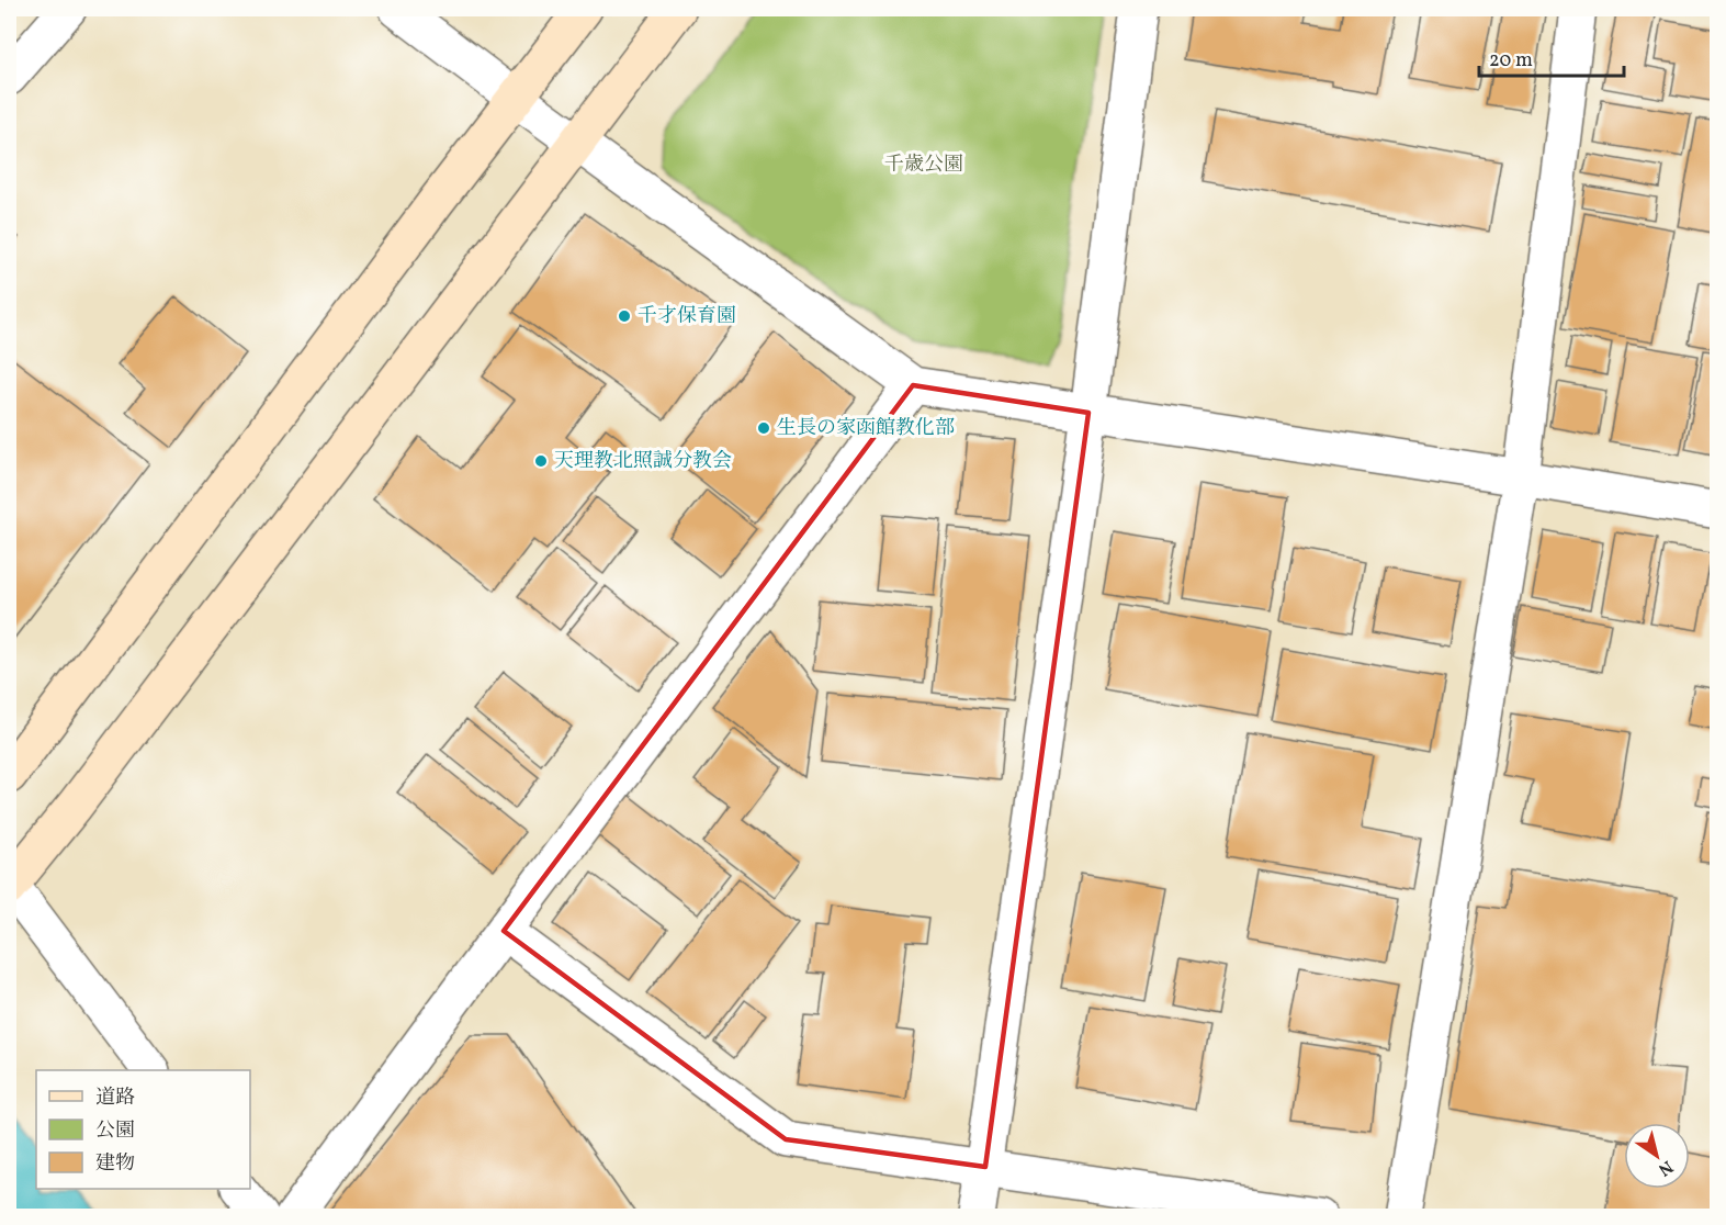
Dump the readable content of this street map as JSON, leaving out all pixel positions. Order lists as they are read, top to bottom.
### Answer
{
  "parks": ["千歳公園"],
  "places": ["千才保育園", "生長の家函館教化部", "天理教北照誠分教会"],
  "legend": ["道路", "公園", "建物"],
  "scale_bar": "20 m",
  "north": "bottom right"
}
